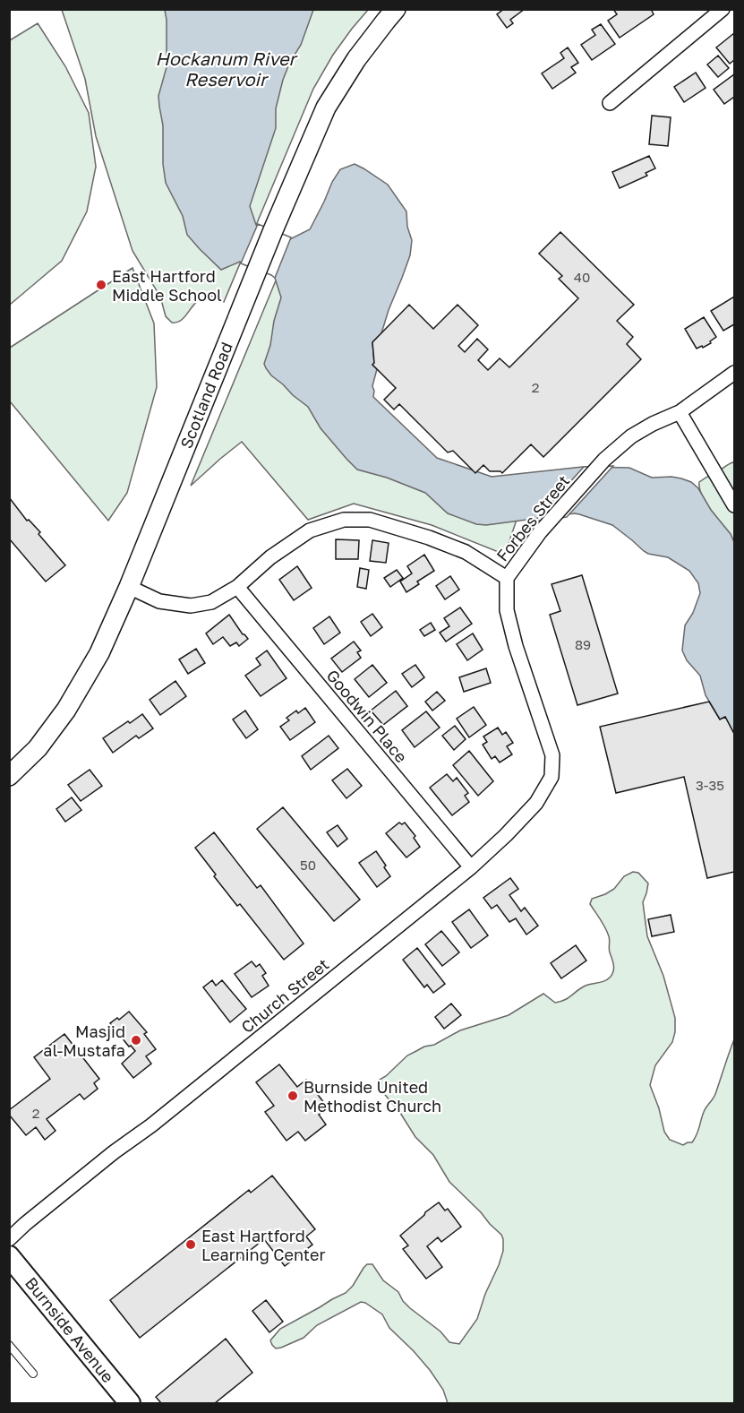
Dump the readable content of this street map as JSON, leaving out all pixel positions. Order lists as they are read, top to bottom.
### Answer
{
  "streets": {
    "main road": ["Scotland Road", "Burnside Avenue"],
    "street": ["Forbes Street", "Goodwin Place", "Church Street"]
  },
  "crossings": [
    ["Forbes Street", "Church Street"],
    ["Goodwin Place", "Church Street"]
  ],
  "water": ["Hockanum River Reservoir"],
  "places": [
    "East Hartford Middle School",
    "Masjid al-Mustafa",
    "Burnside United Methodist Church",
    "East Hartford Learning Center"
  ],
  "house_numbers": [
    "40",
    "2",
    "89",
    "3-35",
    "50",
    "2"
  ]
}
